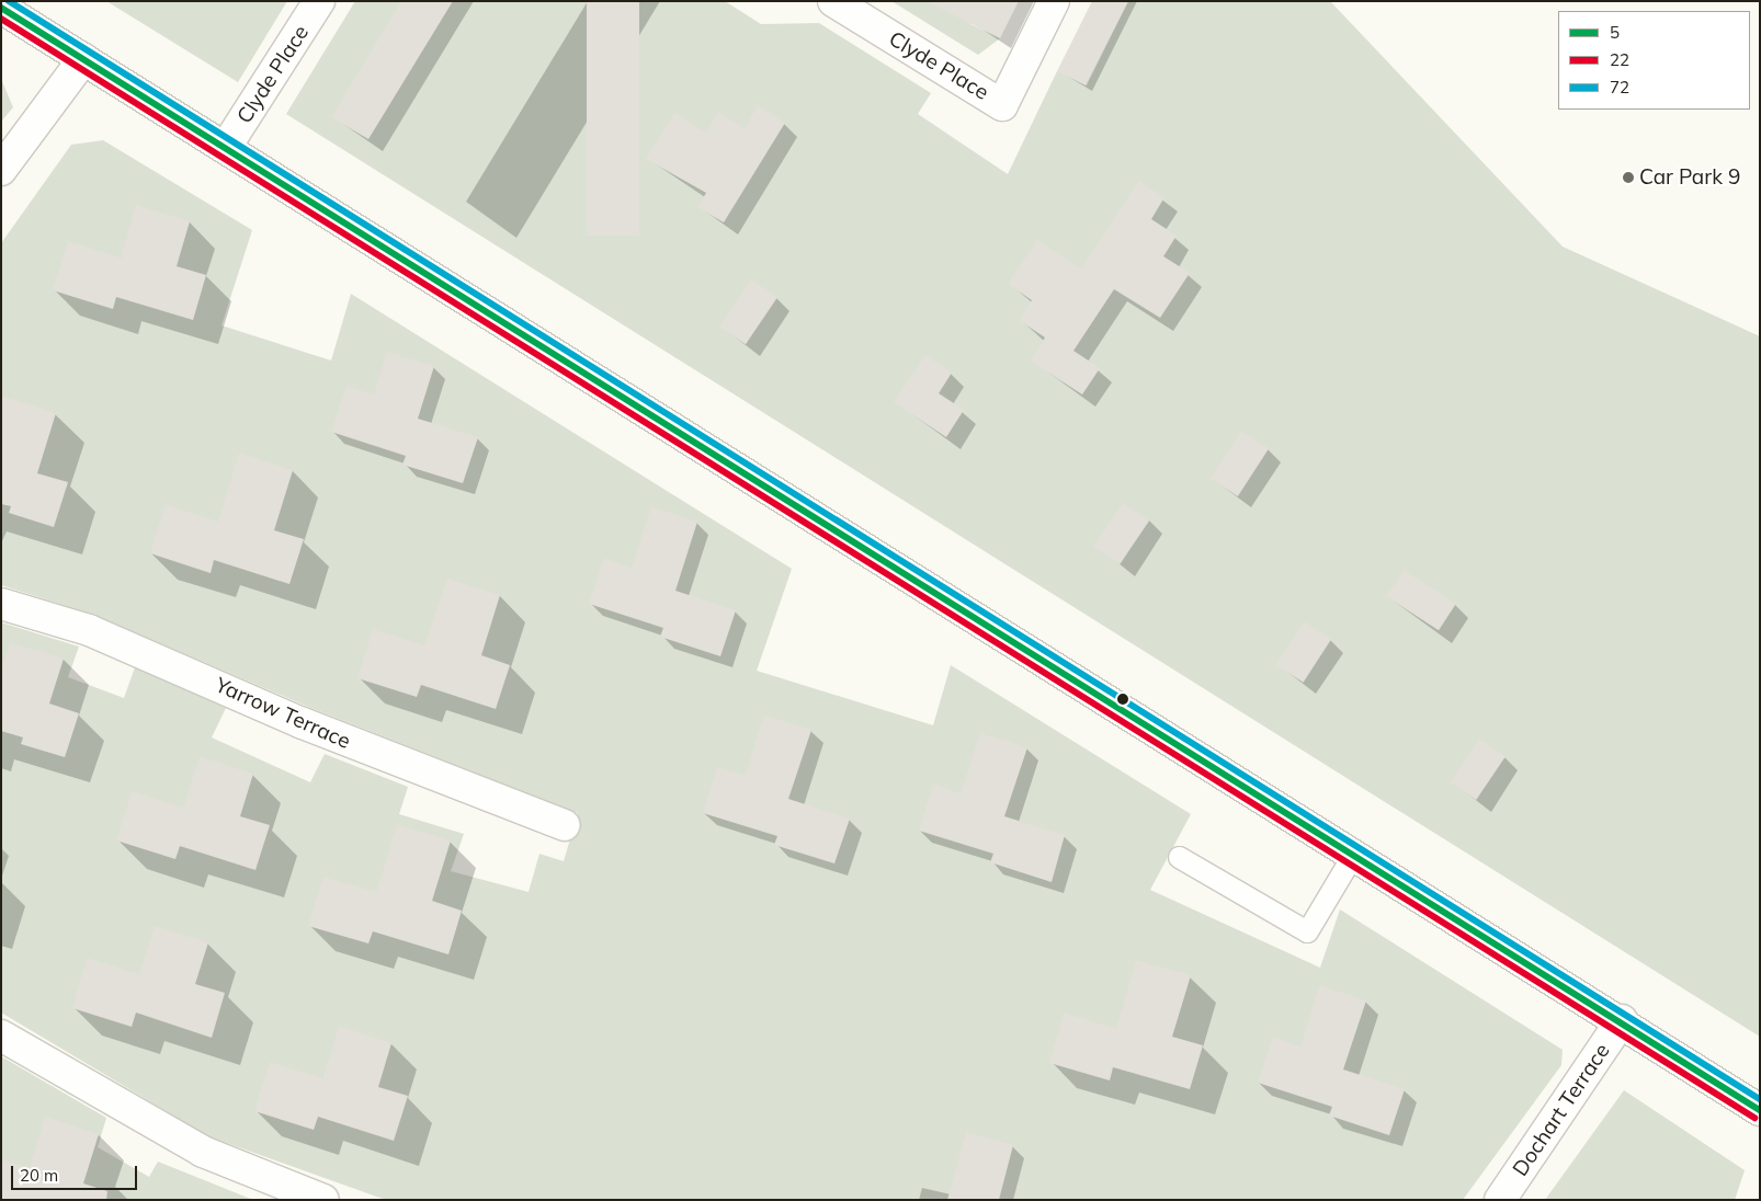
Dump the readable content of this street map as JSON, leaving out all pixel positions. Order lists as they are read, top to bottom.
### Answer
{
  "streets": {
    "street": ["Clyde Place", "Yarrow Terrace", "Dochart Terrace"]
  },
  "places": ["Car Park 9"],
  "lines": ["transit line 72", "transit line 5", "transit line 22"],
  "legend": ["5", "22", "72"],
  "scale_bar": "20 m"
}
